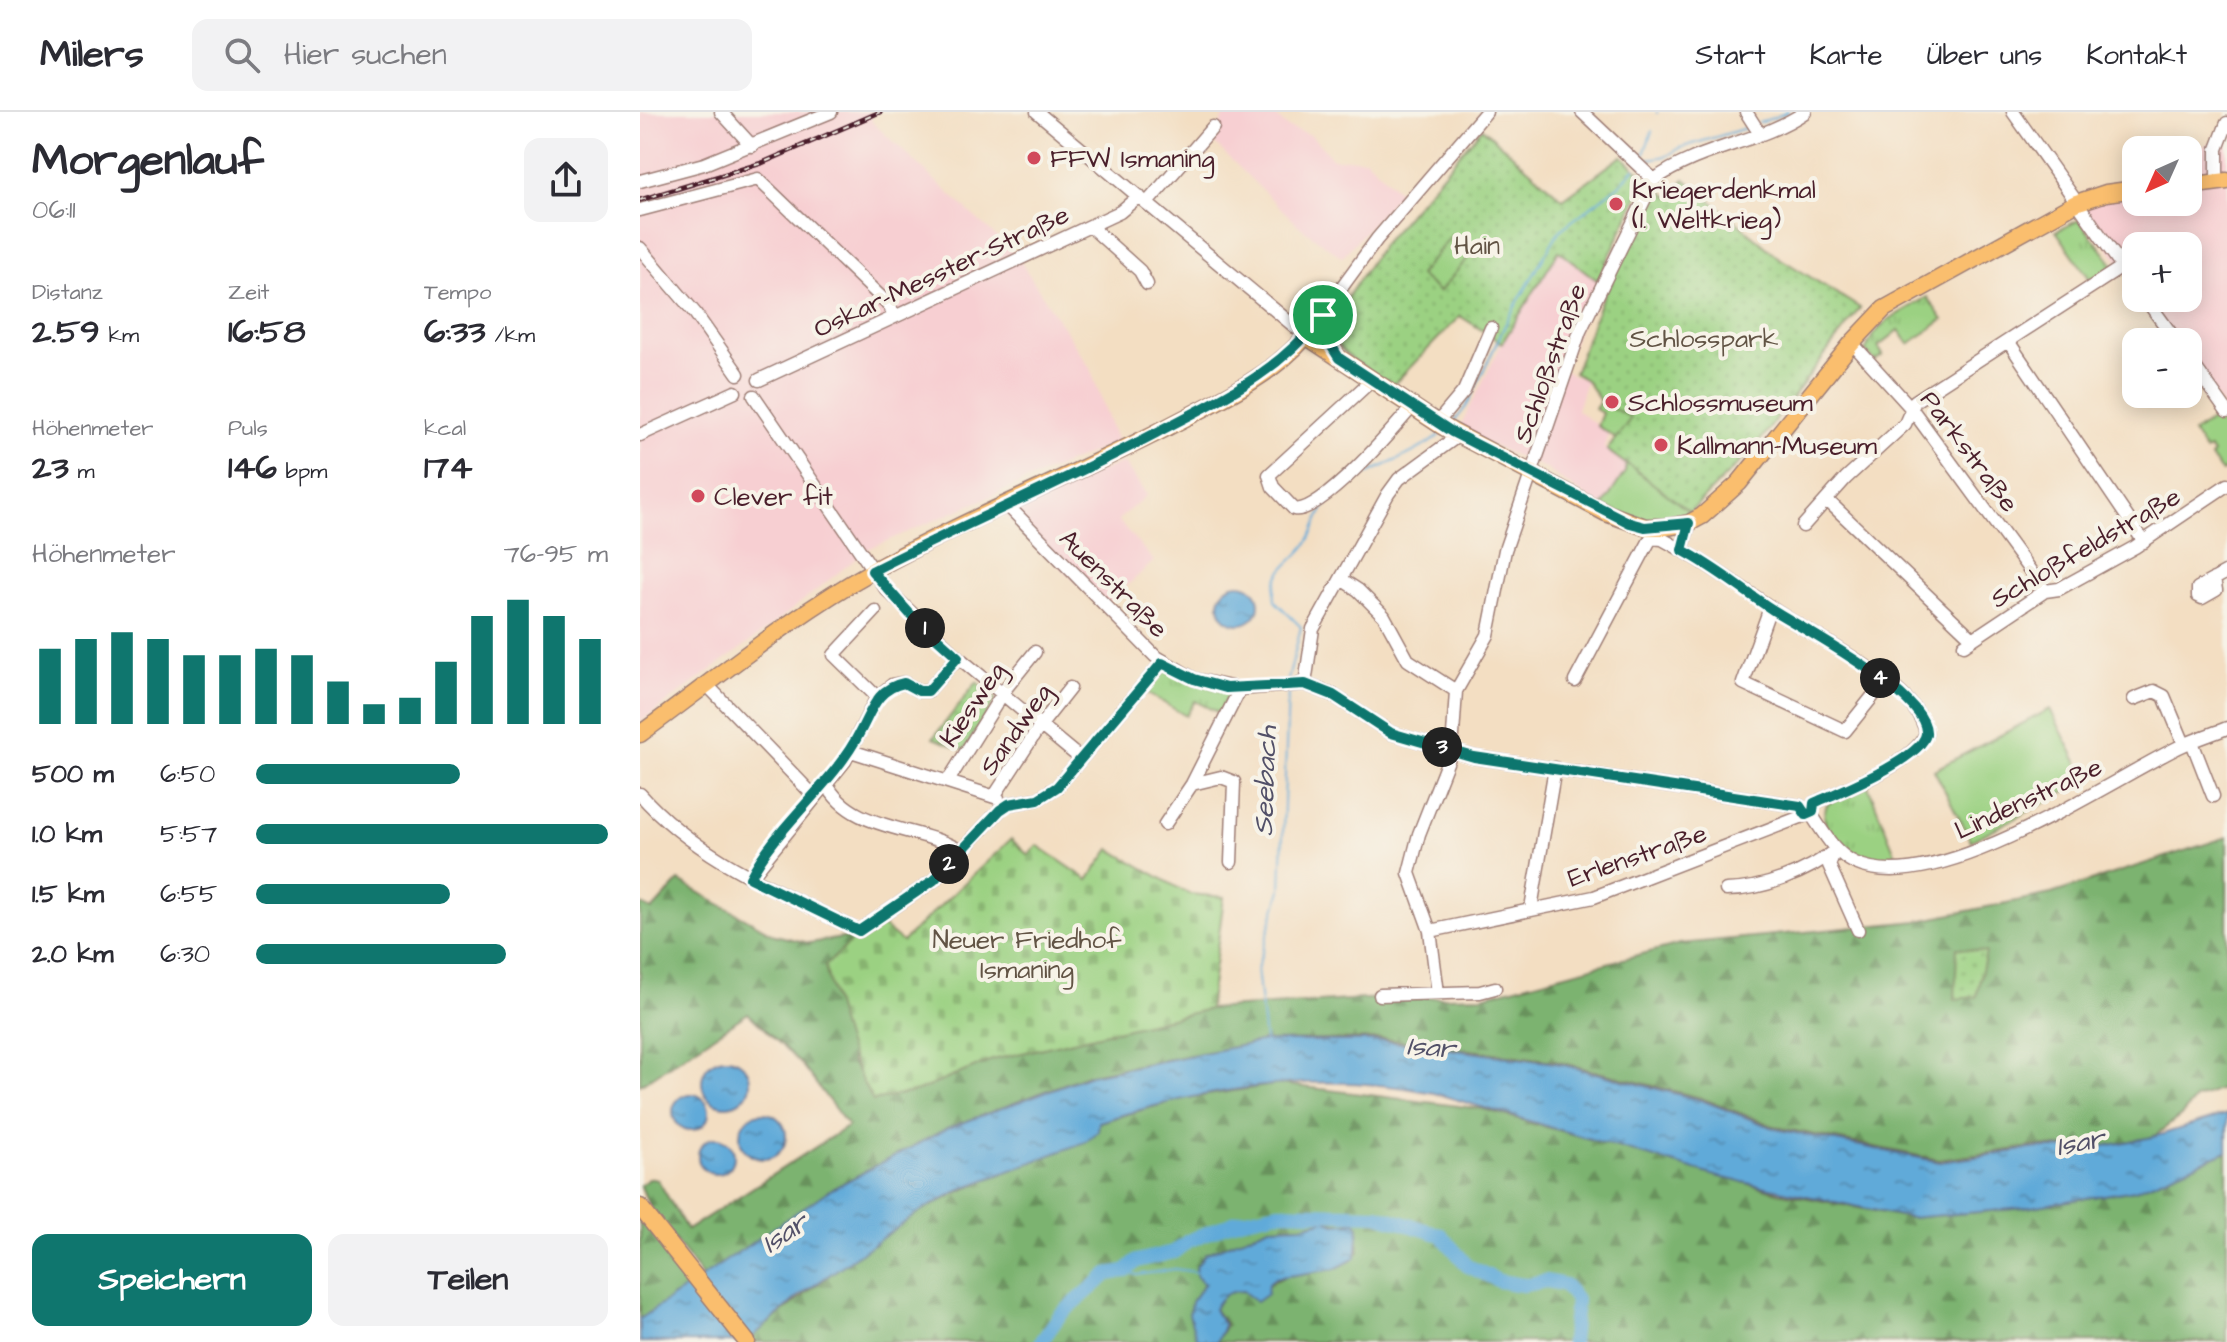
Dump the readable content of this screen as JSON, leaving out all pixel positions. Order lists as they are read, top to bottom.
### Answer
{
  "streets": {
    "street": [
      "Oskar-Messter-Straße",
      "Schloßstraße",
      "Parkstraße",
      "Schloßfeldstraße",
      "Auenstraße",
      "Kiesweg",
      "Sandweg",
      "Lindenstraße",
      "Erlenstraße"
    ]
  },
  "crossings": [
    ["Schloßstraße", "Erlenstraße"],
    ["Parkstraße", "Schloßfeldstraße"]
  ],
  "water": ["Seebach", "Isar"],
  "parks": ["Hain", "Schlosspark", "Neuer Friedhof Ismaning"],
  "places": [
    "FFW Ismaning",
    "Kriegerdenkmal (1. Weltkrieg)",
    "Schlossmuseum",
    "Kallmann-Museum",
    "Clever fit"
  ],
  "north": "bottom left",
  "page": {
    "header": "Milers",
    "search": "Hier suchen",
    "nav": [
      "Start",
      "Karte",
      "Über uns",
      "Kontakt"
    ],
    "heading": ["Morgenlauf", "06:11"],
    "map_buttons": ["+", "−"],
    "stats": [
      ["Distanz", "2.59 km"],
      ["Zeit", "16:58"],
      ["Tempo", "6:33 /km"],
      ["Höhenmeter", "23 m"],
      ["Puls", "146 bpm"],
      ["kcal", "174"]
    ],
    "chart": ["Höhenmeter", "76–95 m"],
    "pins": [
      "1",
      "4",
      "3",
      "2"
    ],
    "list": [
      {
        "name": "500 m",
        "note": "6:50"
      },
      {
        "name": "1.0 km",
        "note": "5:57"
      },
      {
        "name": "1.5 km",
        "note": "6:55"
      },
      {
        "name": "2.0 km",
        "note": "6:30"
      }
    ],
    "buttons": ["Speichern", "Teilen"]
  }
}
